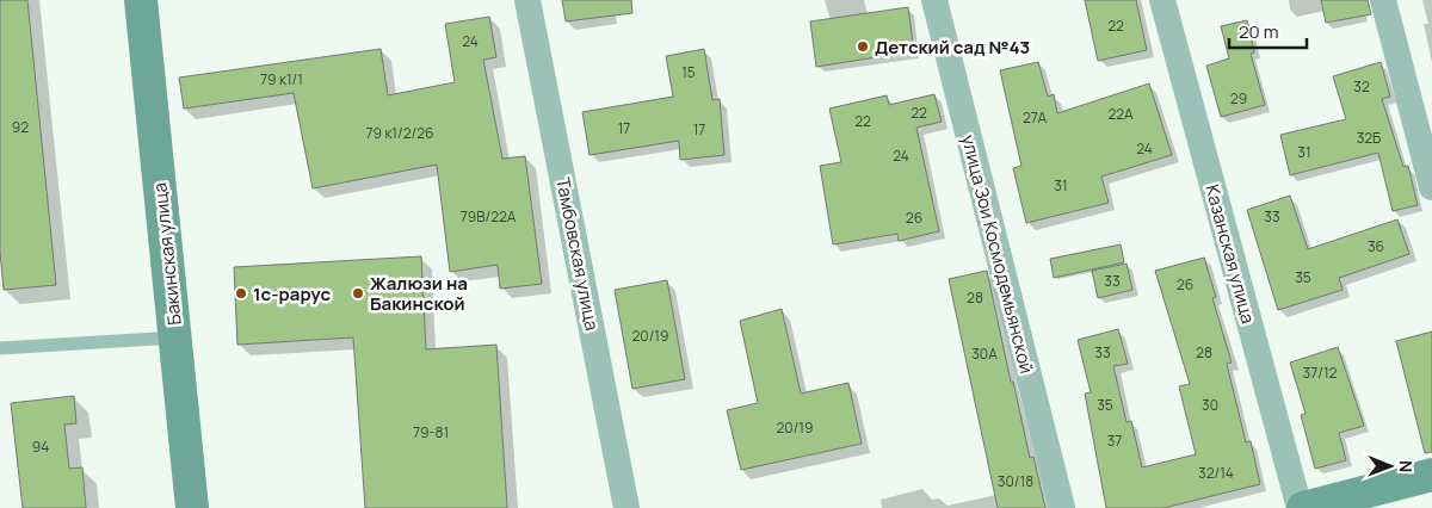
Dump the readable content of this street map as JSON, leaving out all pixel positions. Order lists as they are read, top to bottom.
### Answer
{
  "streets": {
    "main road": ["Бакинская улица"],
    "street": ["Тамбовская улица", "улица Зои Космодемьянской", "Казанская улица"]
  },
  "places": ["Детский сад №43", "1с-рарус", "Жалюзи на Бакинской"],
  "house_numbers": [
    "22",
    "24",
    "15",
    "79 к1/1",
    "32",
    "29",
    "22",
    "22А",
    "27А",
    "22",
    "92",
    "17",
    "17",
    "79 к1/2/26",
    "32Б",
    "24",
    "31",
    "24",
    "31",
    "79В/22А",
    "33",
    "26",
    "36",
    "35",
    "33",
    "26",
    "28",
    "20/19",
    "33",
    "28",
    "30А",
    "37/12",
    "35",
    "30",
    "20/19",
    "79-81",
    "37",
    "94",
    "32/14",
    "30/18"
  ],
  "scale_bar": "20 m",
  "north": "right"
}
